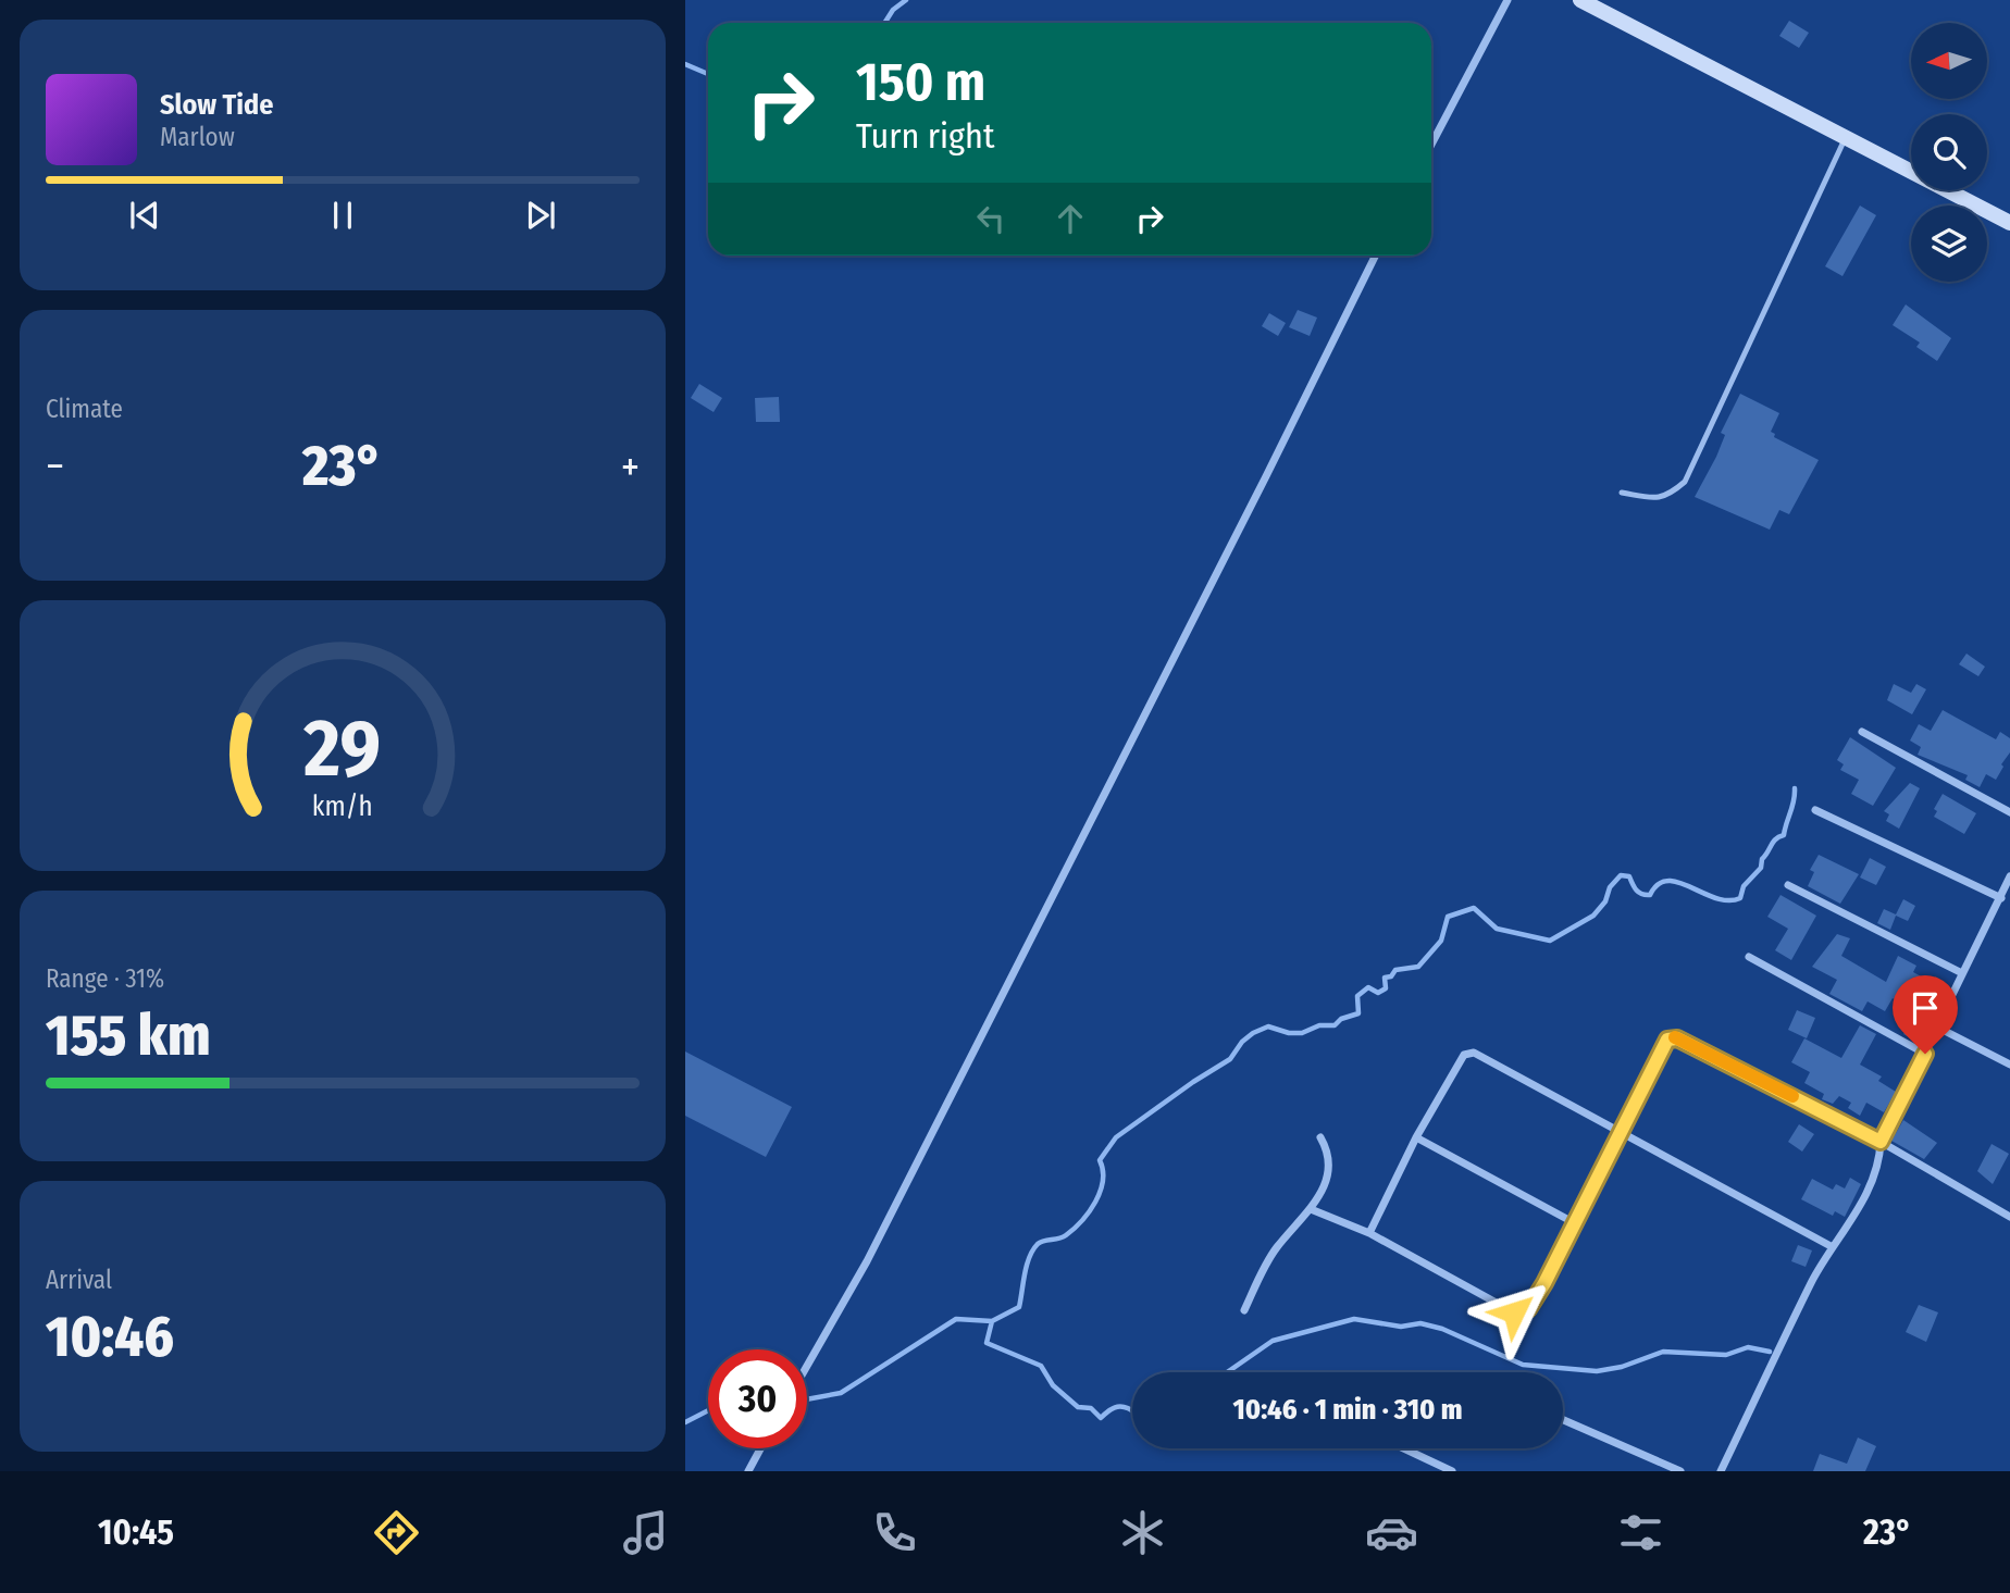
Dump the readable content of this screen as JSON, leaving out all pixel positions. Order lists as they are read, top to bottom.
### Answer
{
  "north": "left",
  "page": {
    "turn": ["150 m", "Turn right"],
    "song": ["Slow Tide", "Marlow"],
    "tile": [
      "Climate",
      ["Range · 31%", "155 km"],
      ["Arrival", "10:46"]
    ],
    "heat": ["−", "23°", "+"],
    "limit": "30",
    "trip": "10:46 · 1 min · 310 m",
    "tabs": ["10:45", "23°"],
    "gauge": ["29", "km/h"]
  }
}
